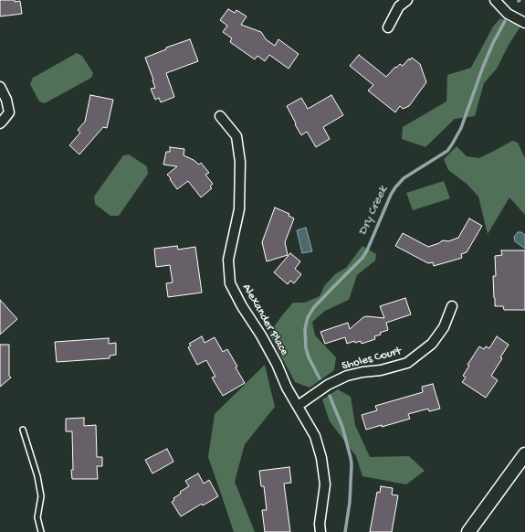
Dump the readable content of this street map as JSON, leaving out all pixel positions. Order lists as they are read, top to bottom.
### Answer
{
  "streets": {
    "street": ["Alexander Place", "Sholes Court"]
  },
  "crossings": [
    ["Alexander Place", "Sholes Court"]
  ],
  "water": ["Dry Creek"]
}
